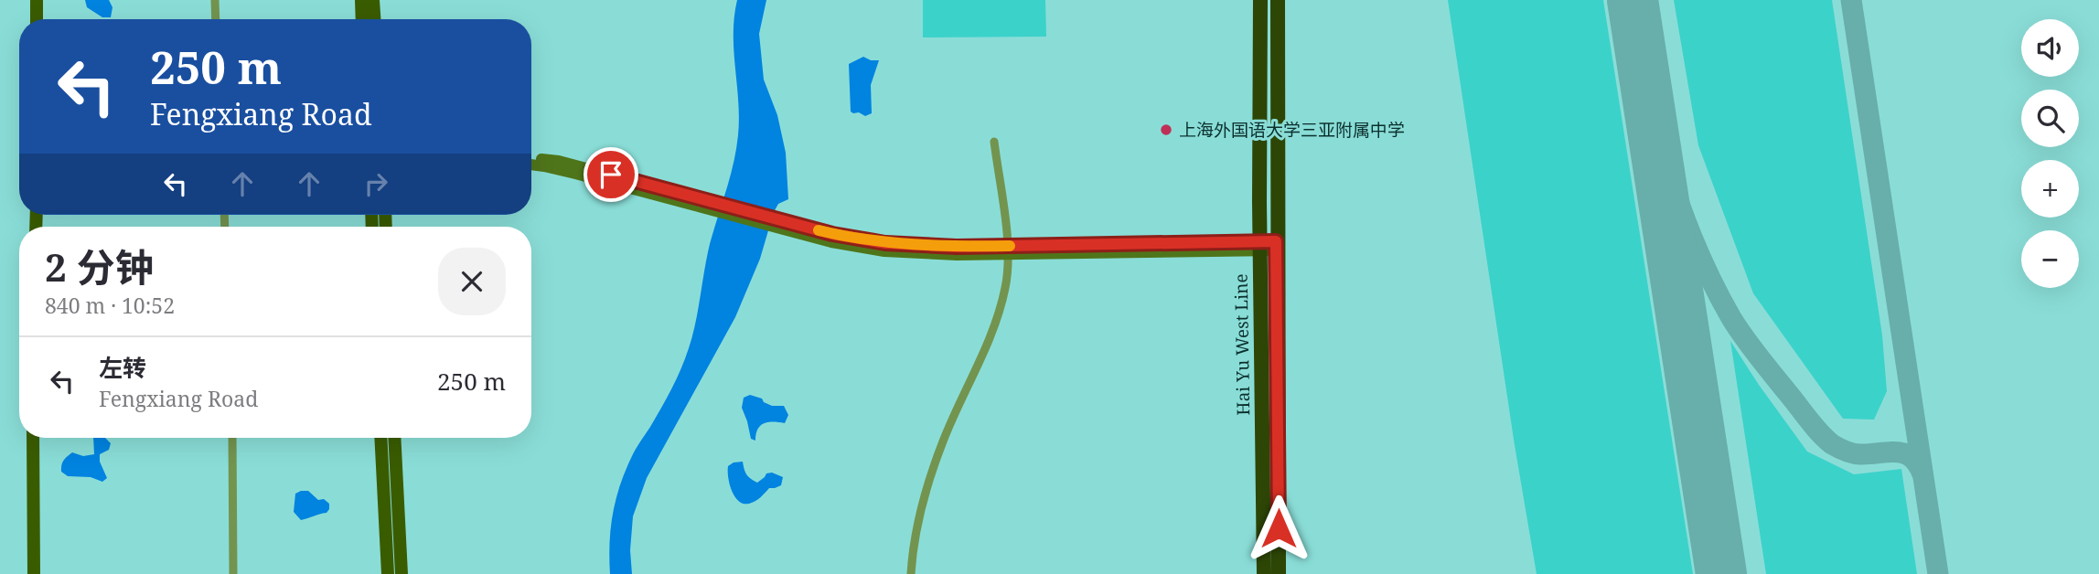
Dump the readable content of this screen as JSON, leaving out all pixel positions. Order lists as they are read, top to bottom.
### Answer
{
  "streets": {
    "highway": ["Hai Yu West Line"]
  },
  "places": ["上海外国语大学三亚附属中学"],
  "page": {
    "map_buttons": ["+", "−"],
    "turn": ["250 m", "Fengxiang Road"],
    "heading": ["2 分钟", "840 m · 10:52"],
    "list": [
      {
        "name": "左转",
        "note": "Fengxiang Road",
        "value": "250 m"
      }
    ]
  }
}
